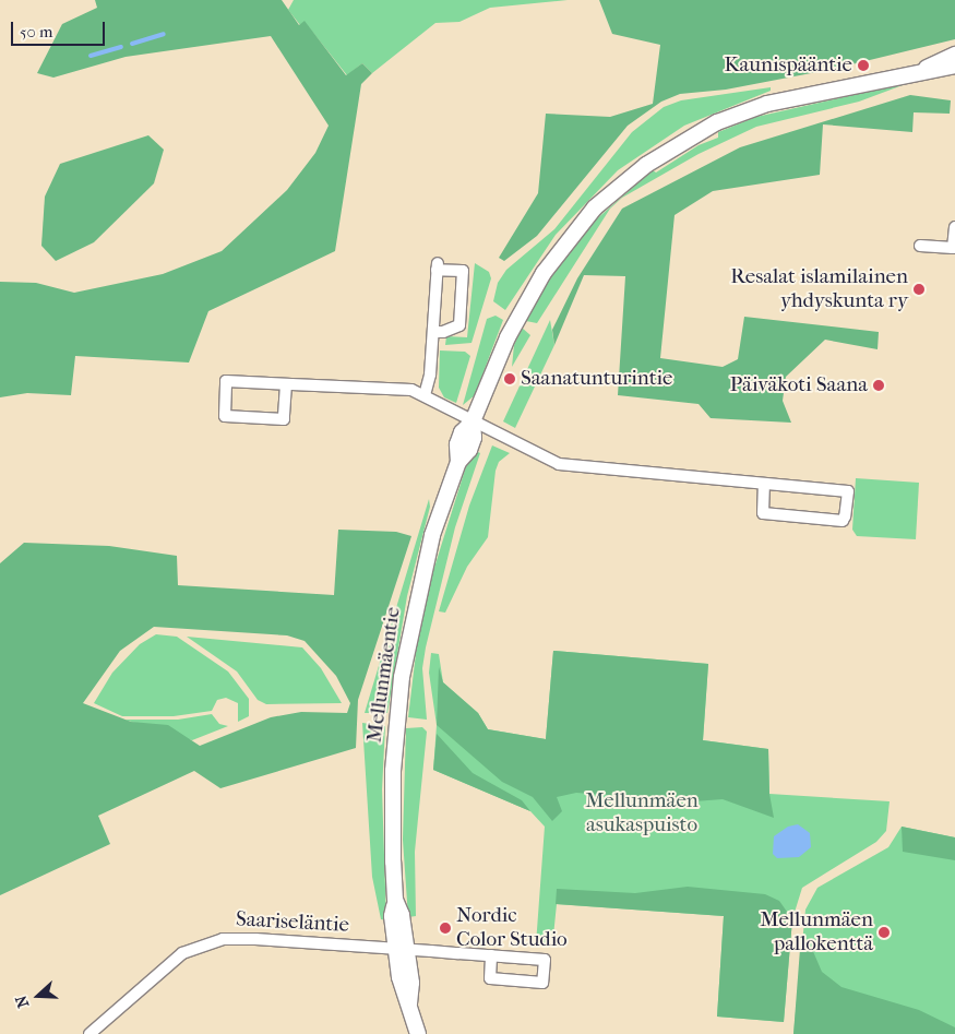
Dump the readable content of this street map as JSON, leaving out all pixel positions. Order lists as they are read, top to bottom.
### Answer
{
  "streets": {
    "main road": ["Mellunmäentie"],
    "street": ["Saariseläntie"]
  },
  "crossings": [
    ["Mellunmäentie", "Saariseläntie"]
  ],
  "parks": ["Mellunmäen asukaspuisto"],
  "places": [
    "Kaunispääntie",
    "Resalat islamilainen yhdyskunta ry",
    "Saanatunturintie",
    "Päiväkoti Saana",
    "Nordic Color Studio",
    "Mellunmäen pallokenttä"
  ],
  "scale_bar": "50 m",
  "north": "left"
}
